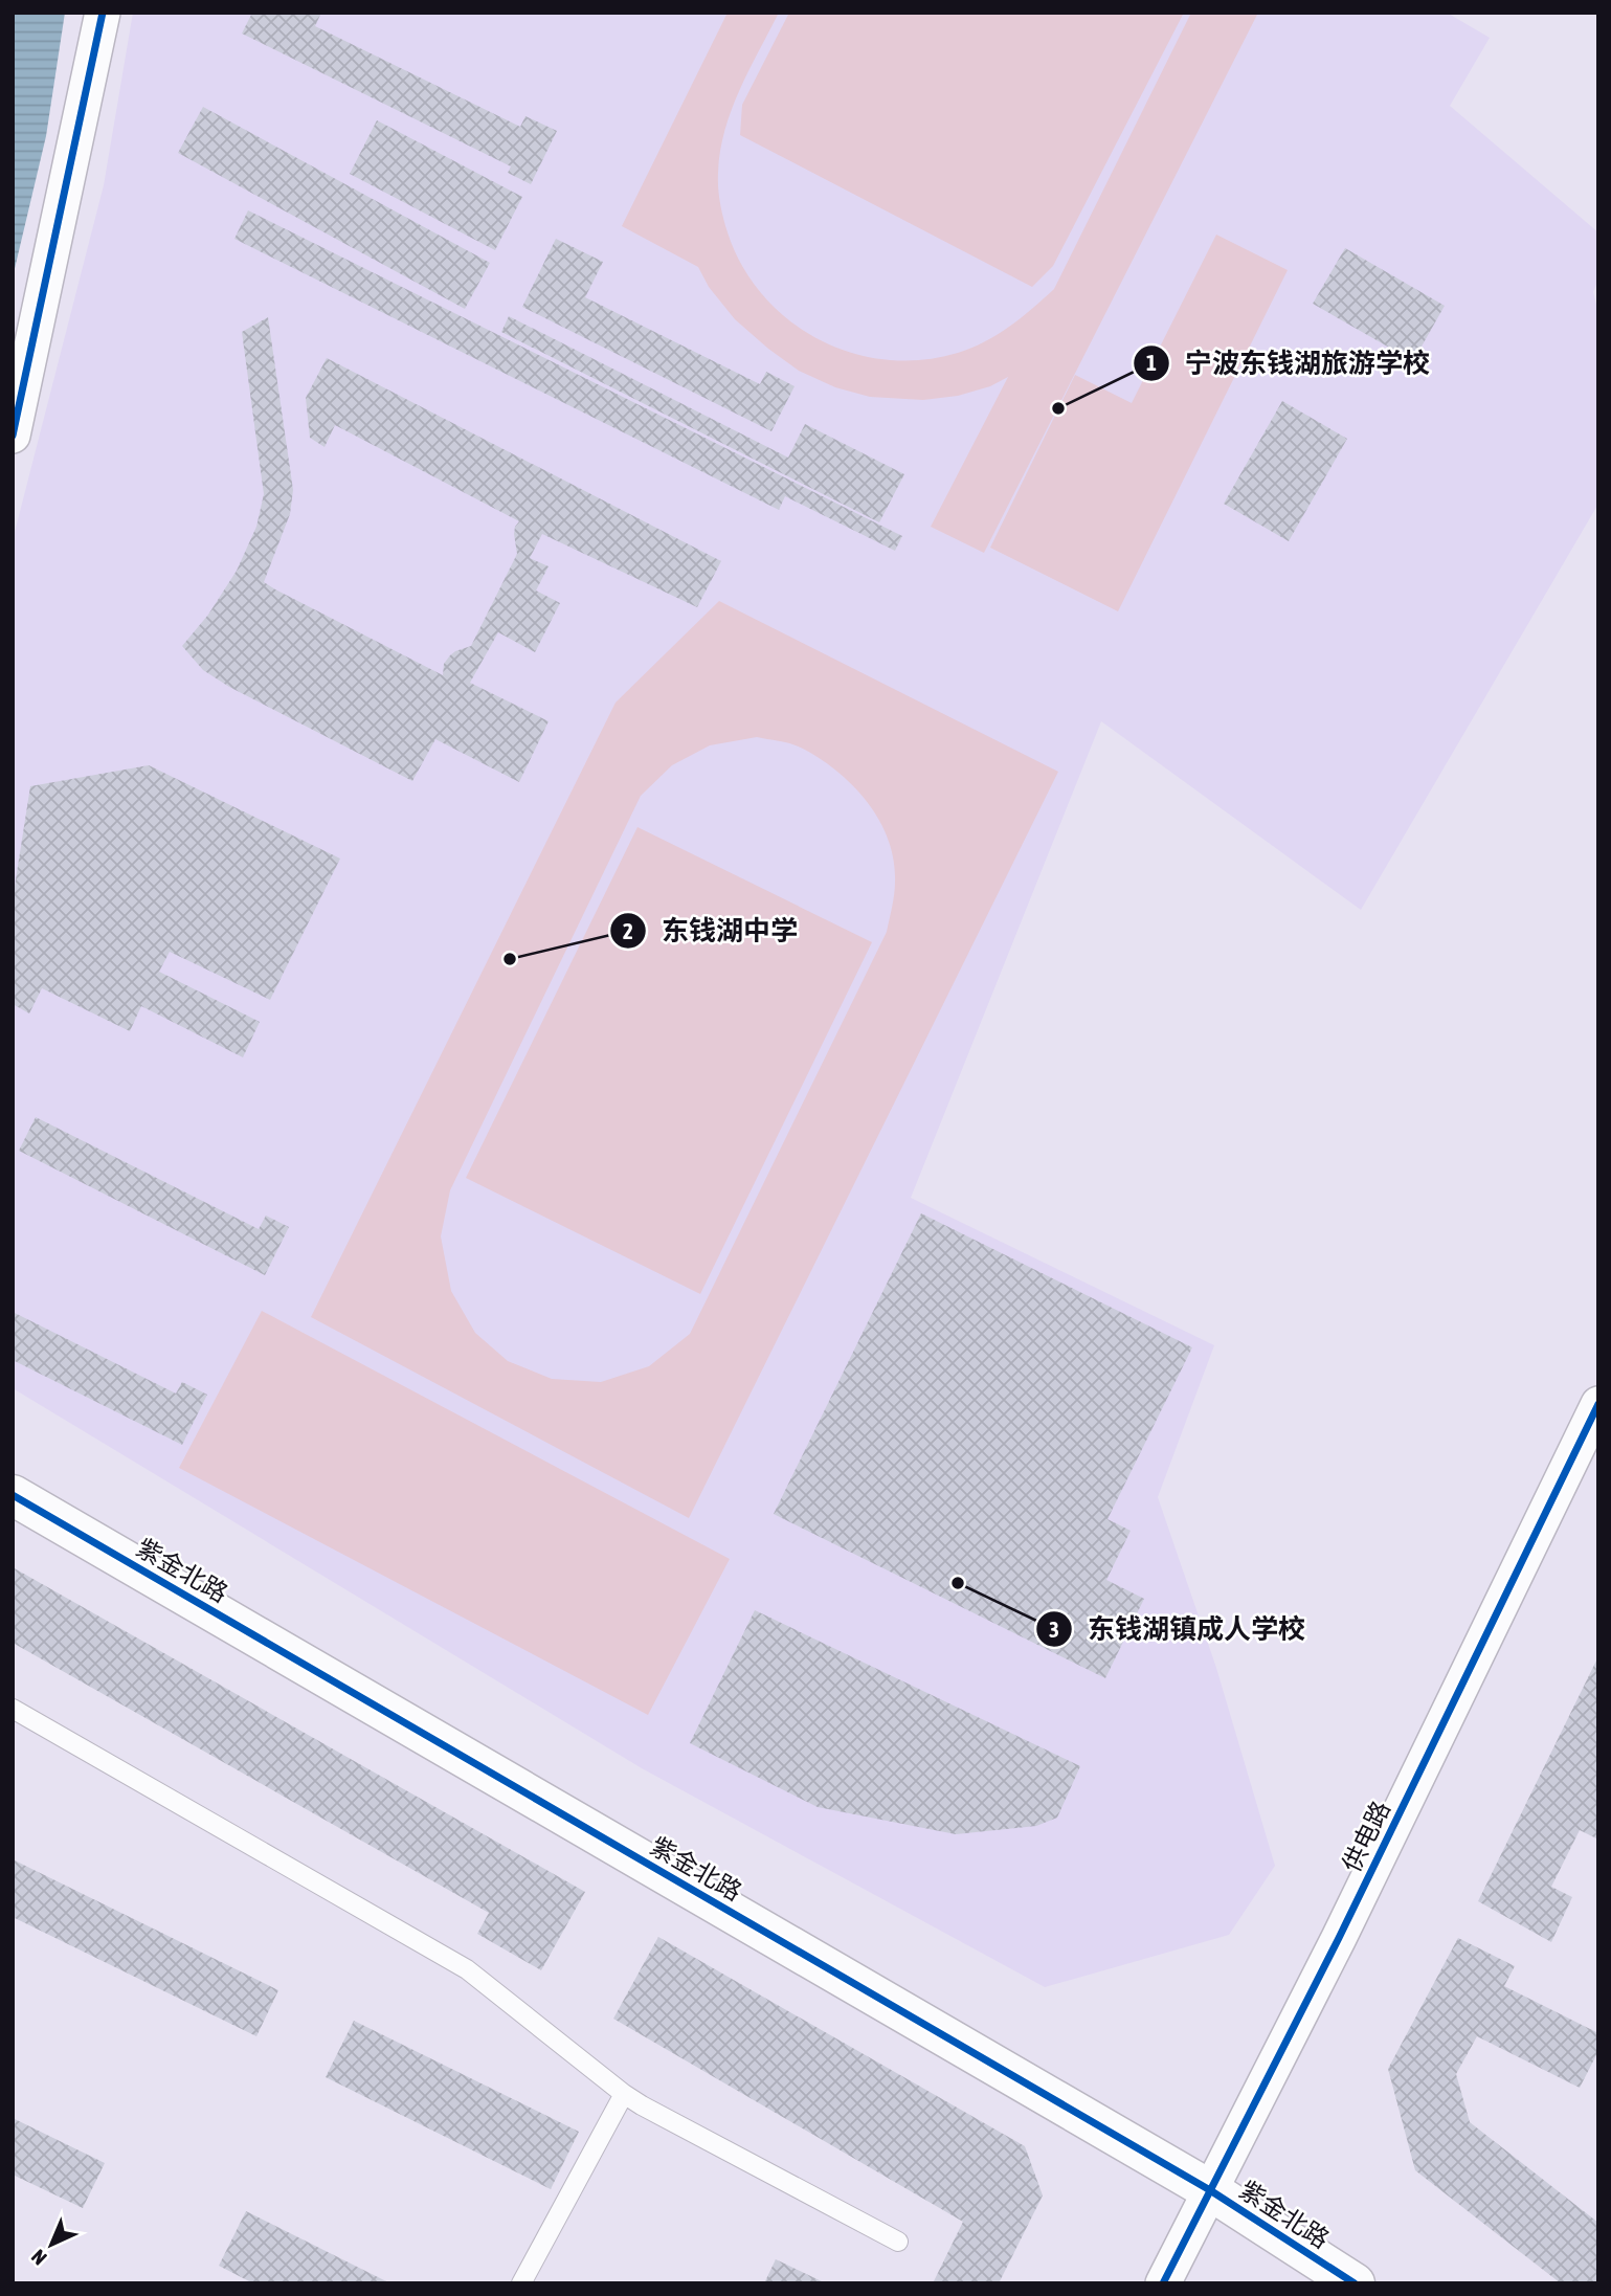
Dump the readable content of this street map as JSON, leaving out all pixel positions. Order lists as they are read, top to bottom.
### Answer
{
  "streets": {
    "street": ["紫金北路", "供电路"]
  },
  "crossings": [
    ["紫金北路", "供电路"]
  ],
  "places": ["宁波东钱湖旅游学校", "东钱湖中学", "东钱湖镇成人学校"],
  "north": "bottom left"
}
